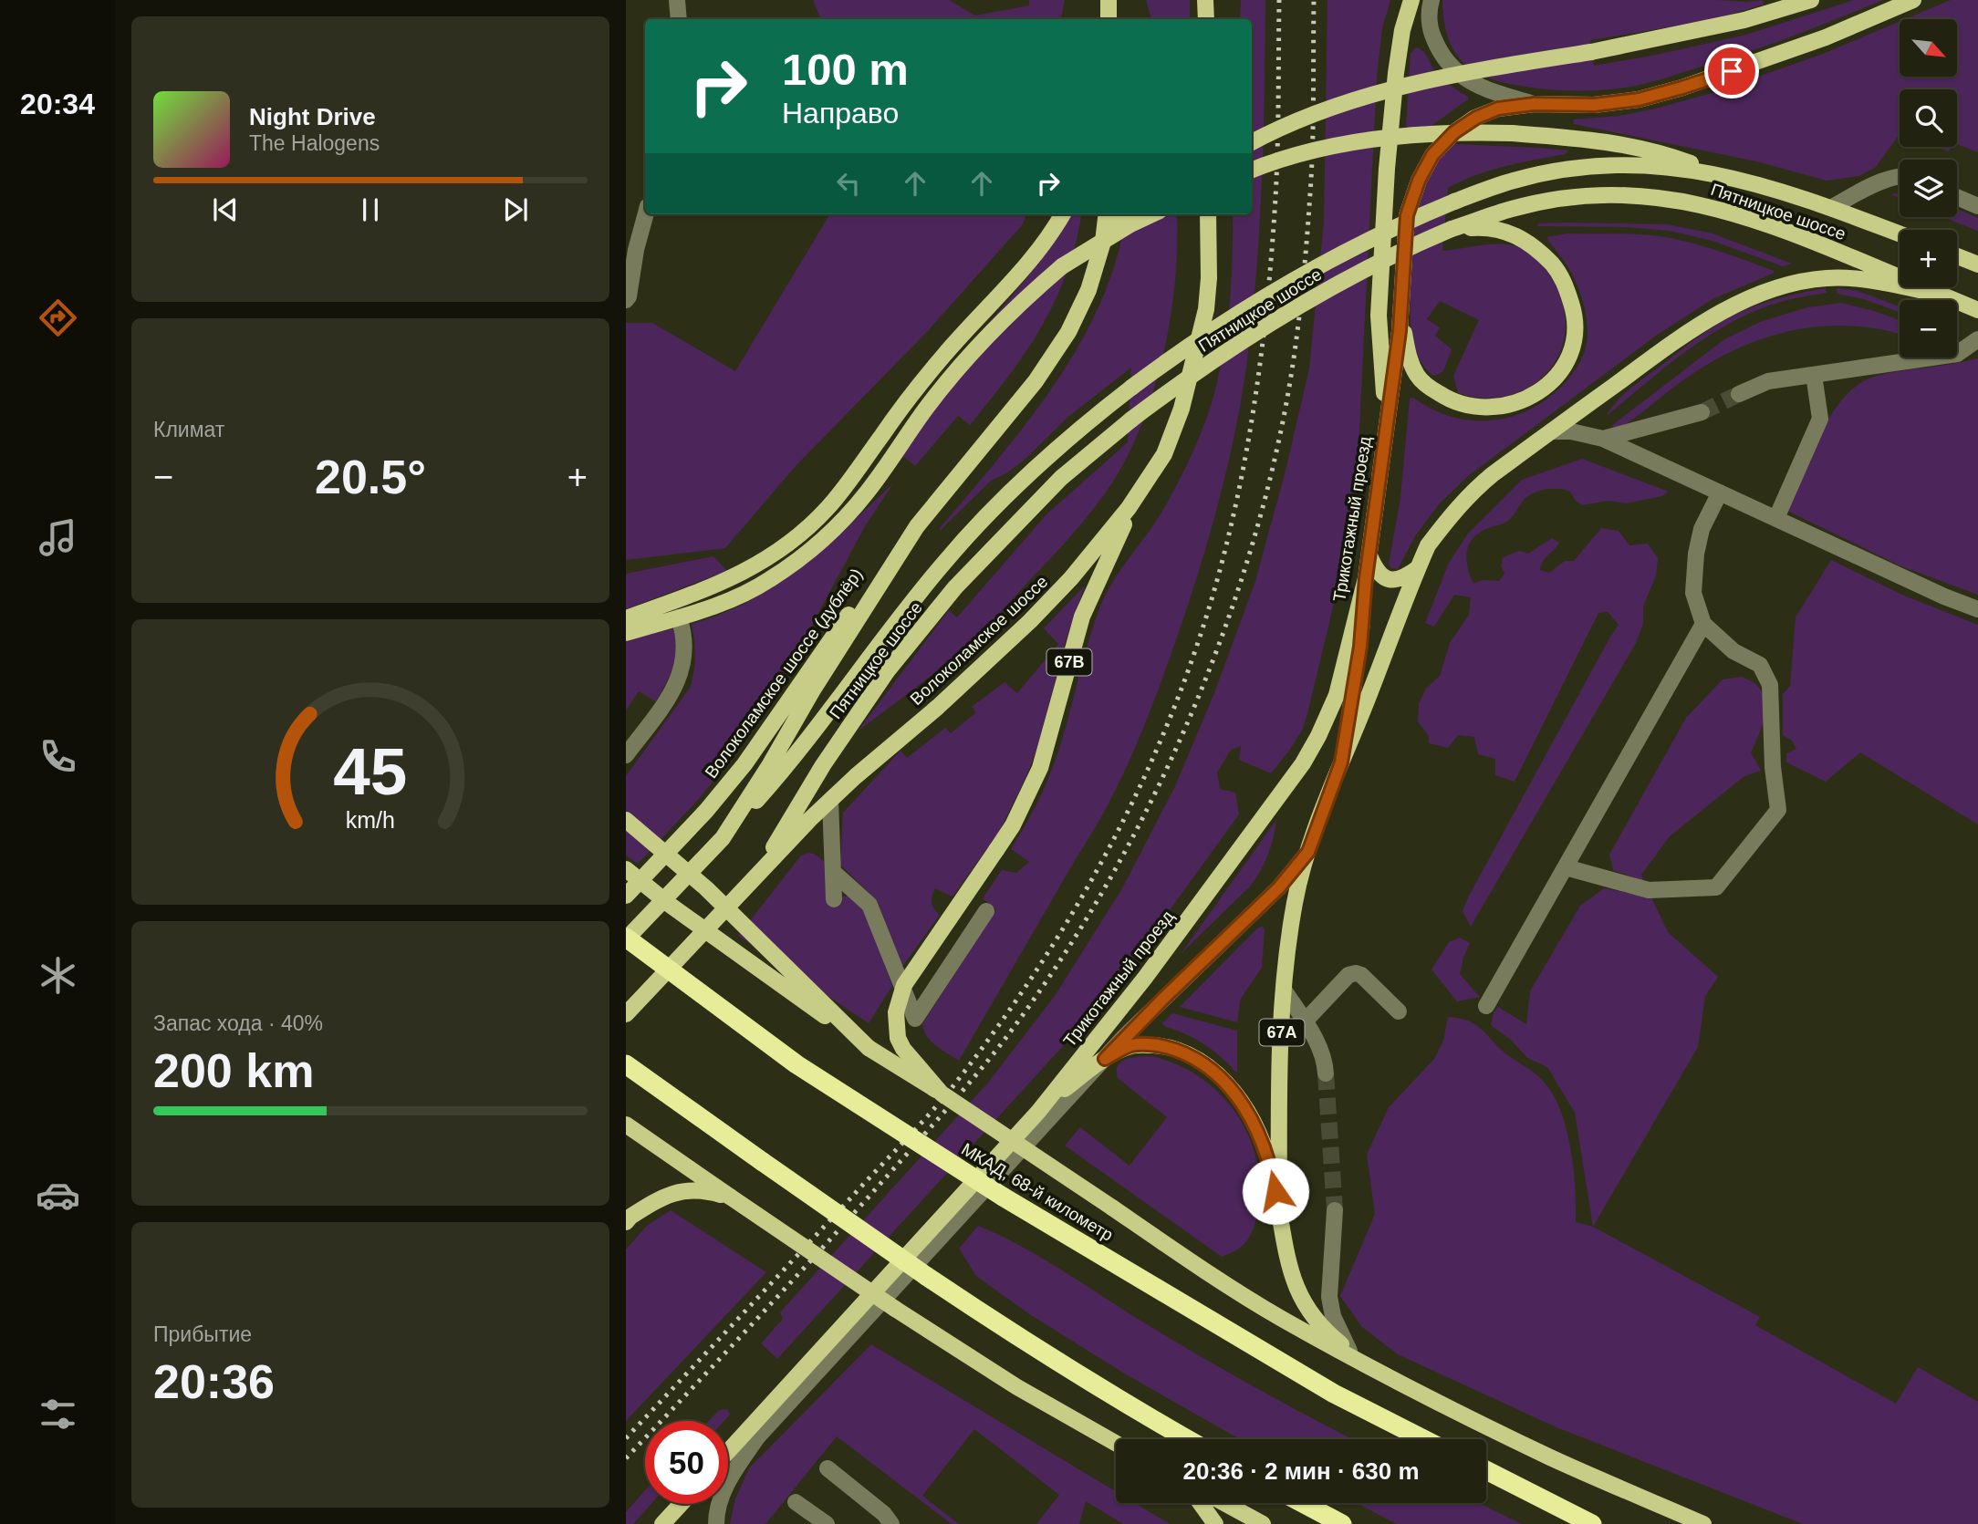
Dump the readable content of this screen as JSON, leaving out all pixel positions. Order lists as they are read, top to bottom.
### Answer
{
  "streets": {
    "highway": ["МКАД, 68-й километр"],
    "main road": [
      "Пятницкое шоссе",
      "Трикотажный проезд",
      "Волоколамское шоссе",
      "67B",
      "Волоколамское шоссе (дублёр)",
      "67A"
    ]
  },
  "crossings": [
    ["Пятницкое шоссе", "Волоколамское шоссе"],
    ["Волоколамское шоссе", "67B"]
  ],
  "north": "bottom right",
  "page": {
    "tabs": "20:34",
    "map_buttons": ["+", "−"],
    "turn": ["100 m", "Направо"],
    "song": ["Night Drive", "The Halogens"],
    "tile": [
      "Климат",
      ["Запас хода · 40%", "200 km"],
      ["Прибытие", "20:36"]
    ],
    "heat": ["−", "20.5°", "+"],
    "limit": "50",
    "trip": "20:36 · 2 мин · 630 m",
    "gauge": ["45", "km/h"]
  }
}
